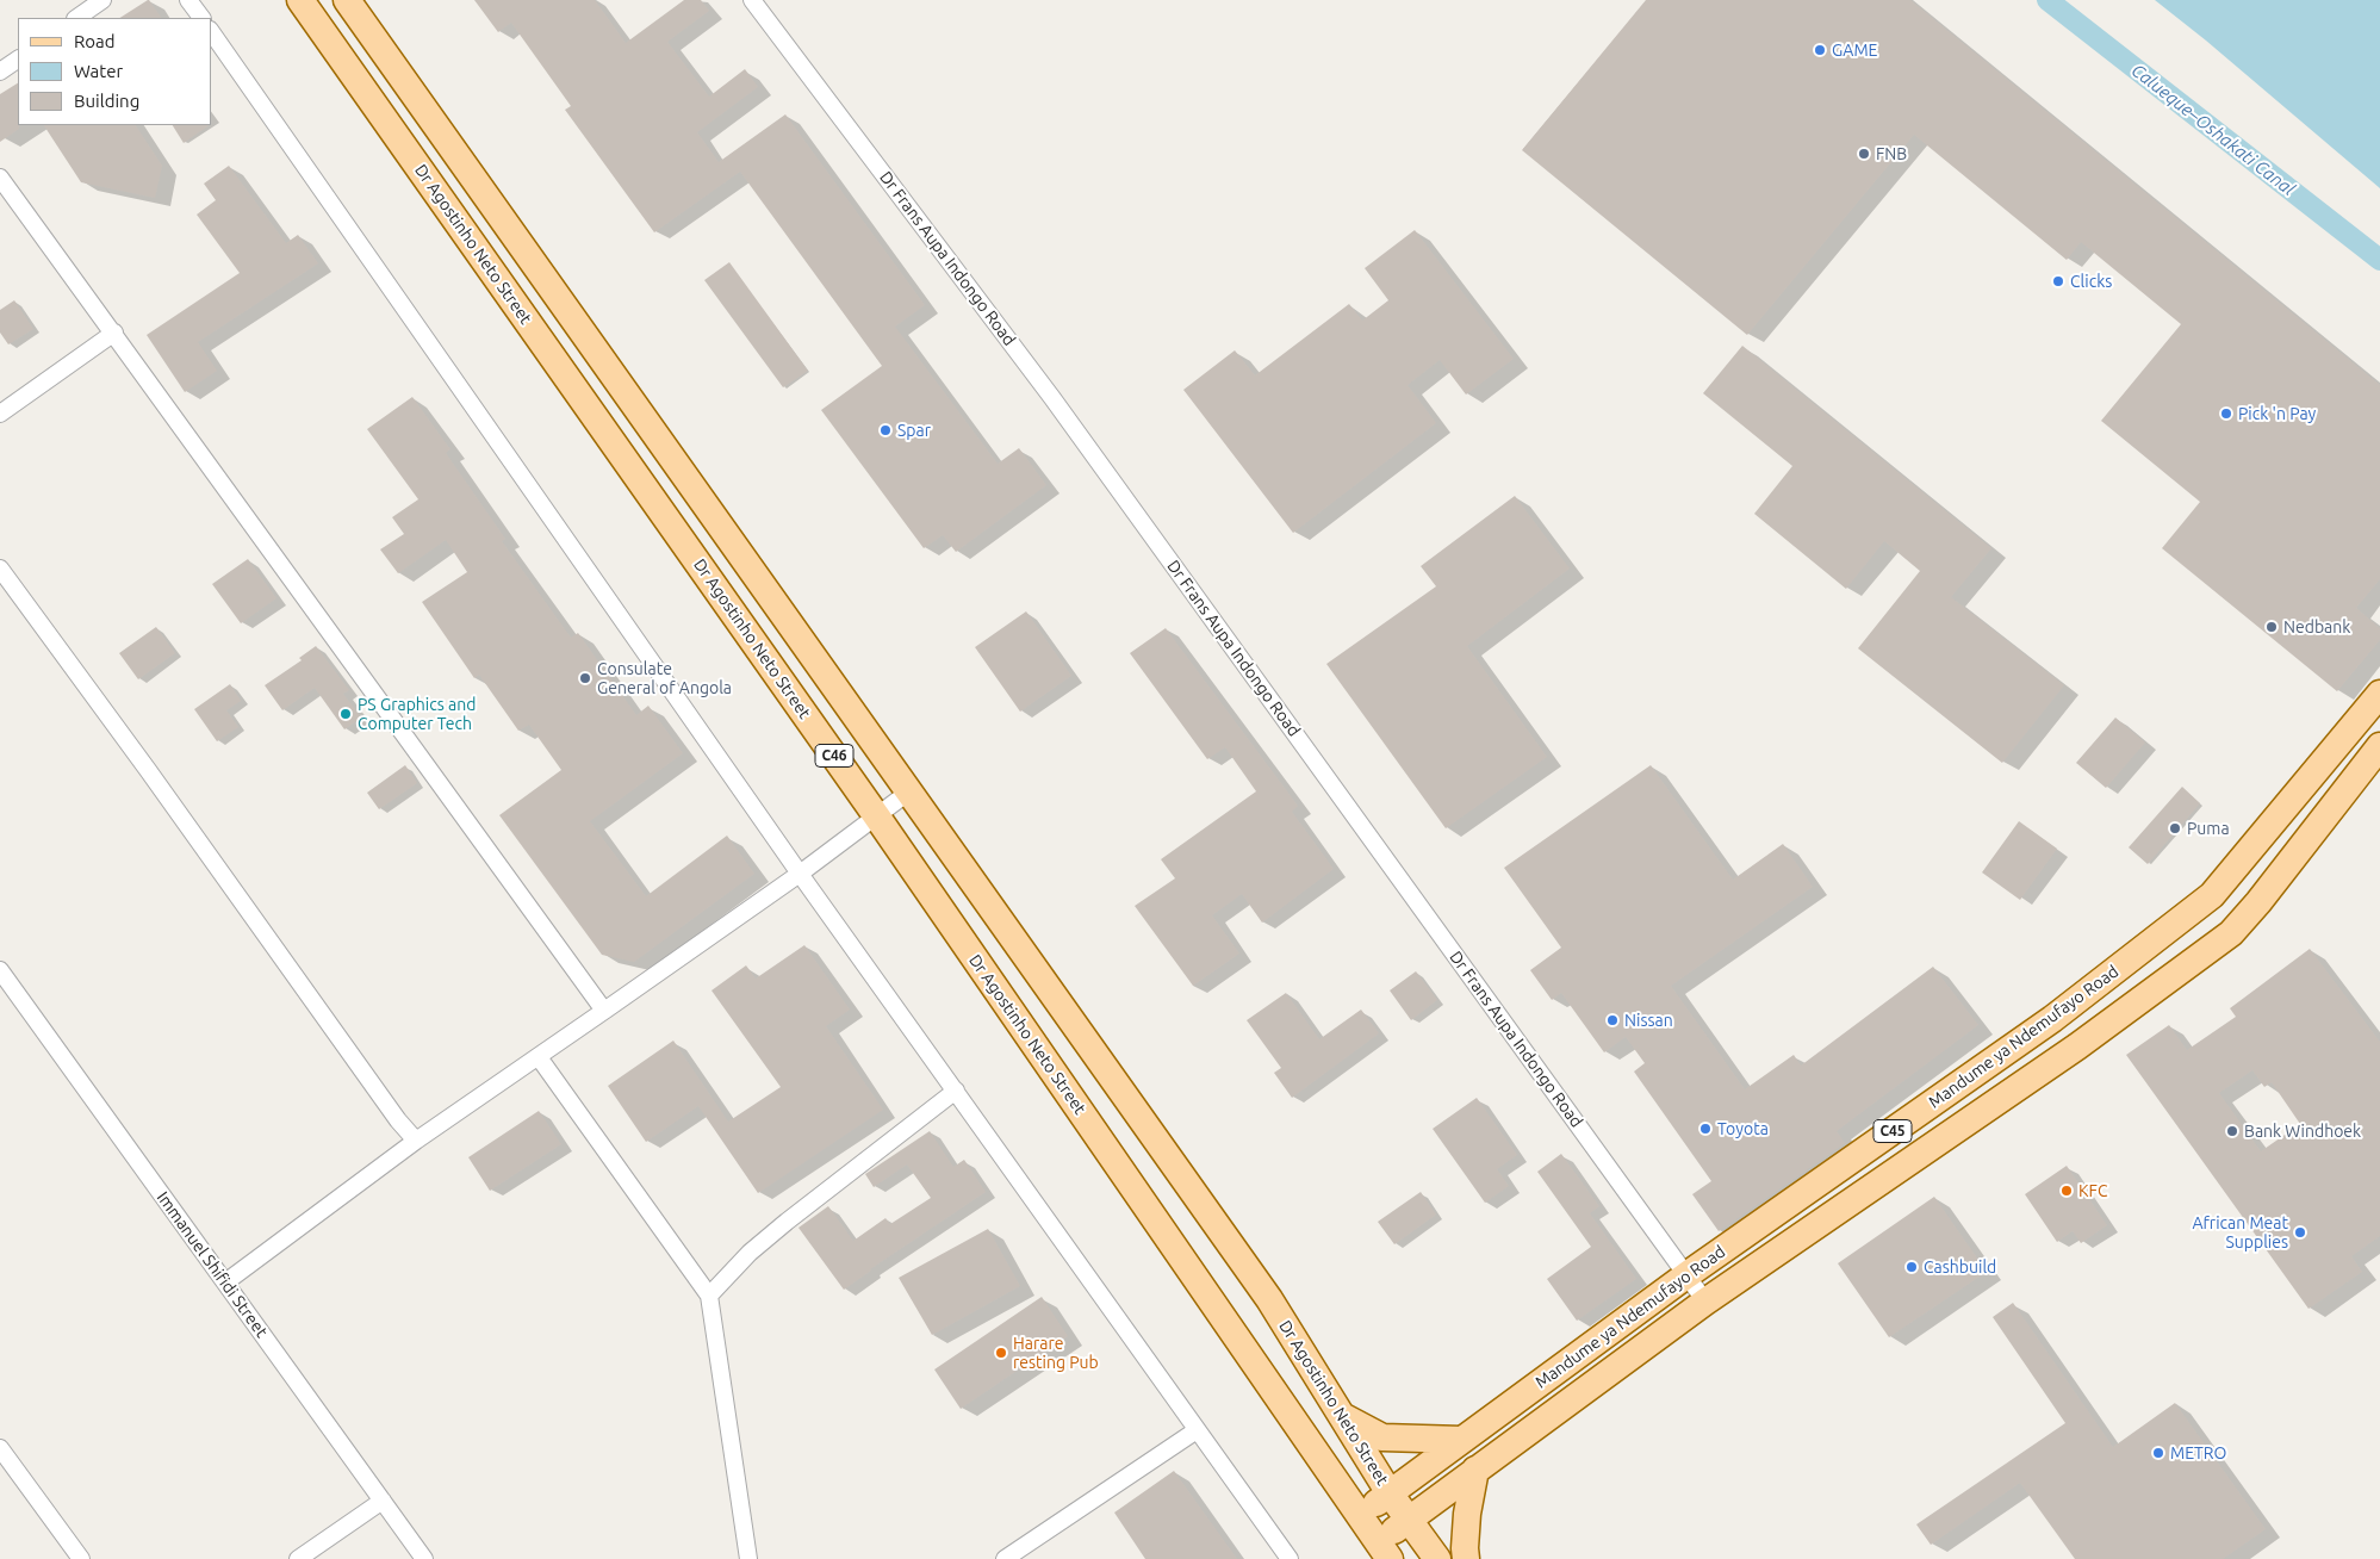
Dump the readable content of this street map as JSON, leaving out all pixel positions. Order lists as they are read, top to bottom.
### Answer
{
  "streets": {
    "main road": [
      "Dr Agostinho Neto Street",
      "C46",
      "Mandume ya Ndemufayo Road",
      "C45"
    ],
    "street": ["Dr Frans Aupa Indongo Road", "Immanuel Shifidi Street"]
  },
  "crossings": [
    ["Dr Agostinho Neto Street", "C46"],
    ["Dr Agostinho Neto Street", "Mandume ya Ndemufayo Road"],
    ["Dr Frans Aupa Indongo Road", "Mandume ya Ndemufayo Road"],
    ["C46", "Mandume ya Ndemufayo Road"]
  ],
  "water": ["Calueque–Oshakati Canal"],
  "places": [
    "GAME",
    "FNB",
    "Clicks",
    "Pick 'n Pay",
    "Spar",
    "Nedbank",
    "Consulate General of Angola",
    "PS Graphics and Computer Tech",
    "Puma",
    "Nissan",
    "Toyota",
    "Bank Windhoek",
    "KFC",
    "African Meat Supplies",
    "Cashbuild",
    "Harare resting Pub",
    "METRO"
  ],
  "legend": ["Road", "Water", "Building"]
}
